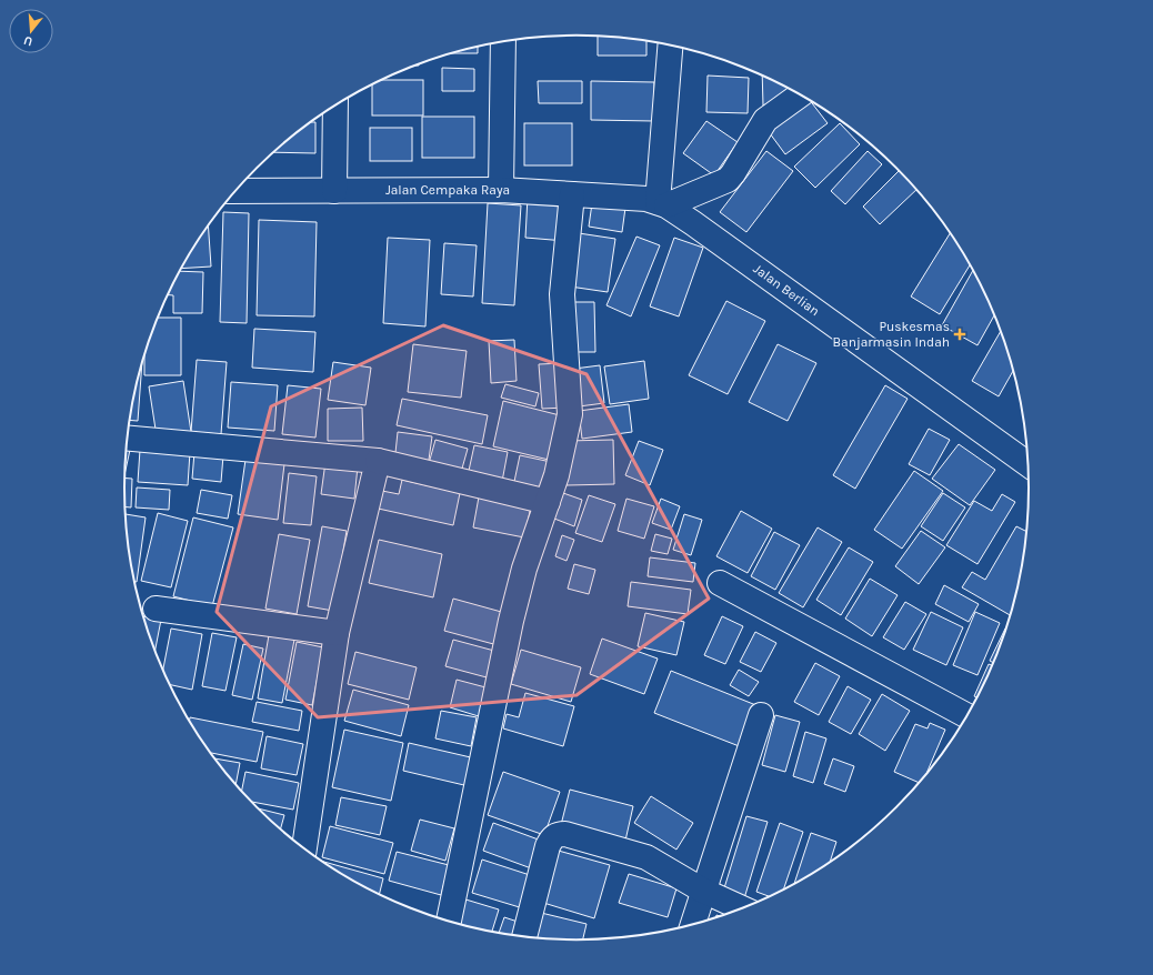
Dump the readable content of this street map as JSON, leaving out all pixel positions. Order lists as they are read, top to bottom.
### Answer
{
  "streets": {
    "street": ["Jalan Cempaka Raya", "Jalan Berlian"]
  },
  "crossings": [
    ["Jalan Cempaka Raya", "Jalan Berlian"]
  ],
  "places": {
    "health": ["Puskesmas Banjarmasin Indah"]
  },
  "north": "bottom"
}
